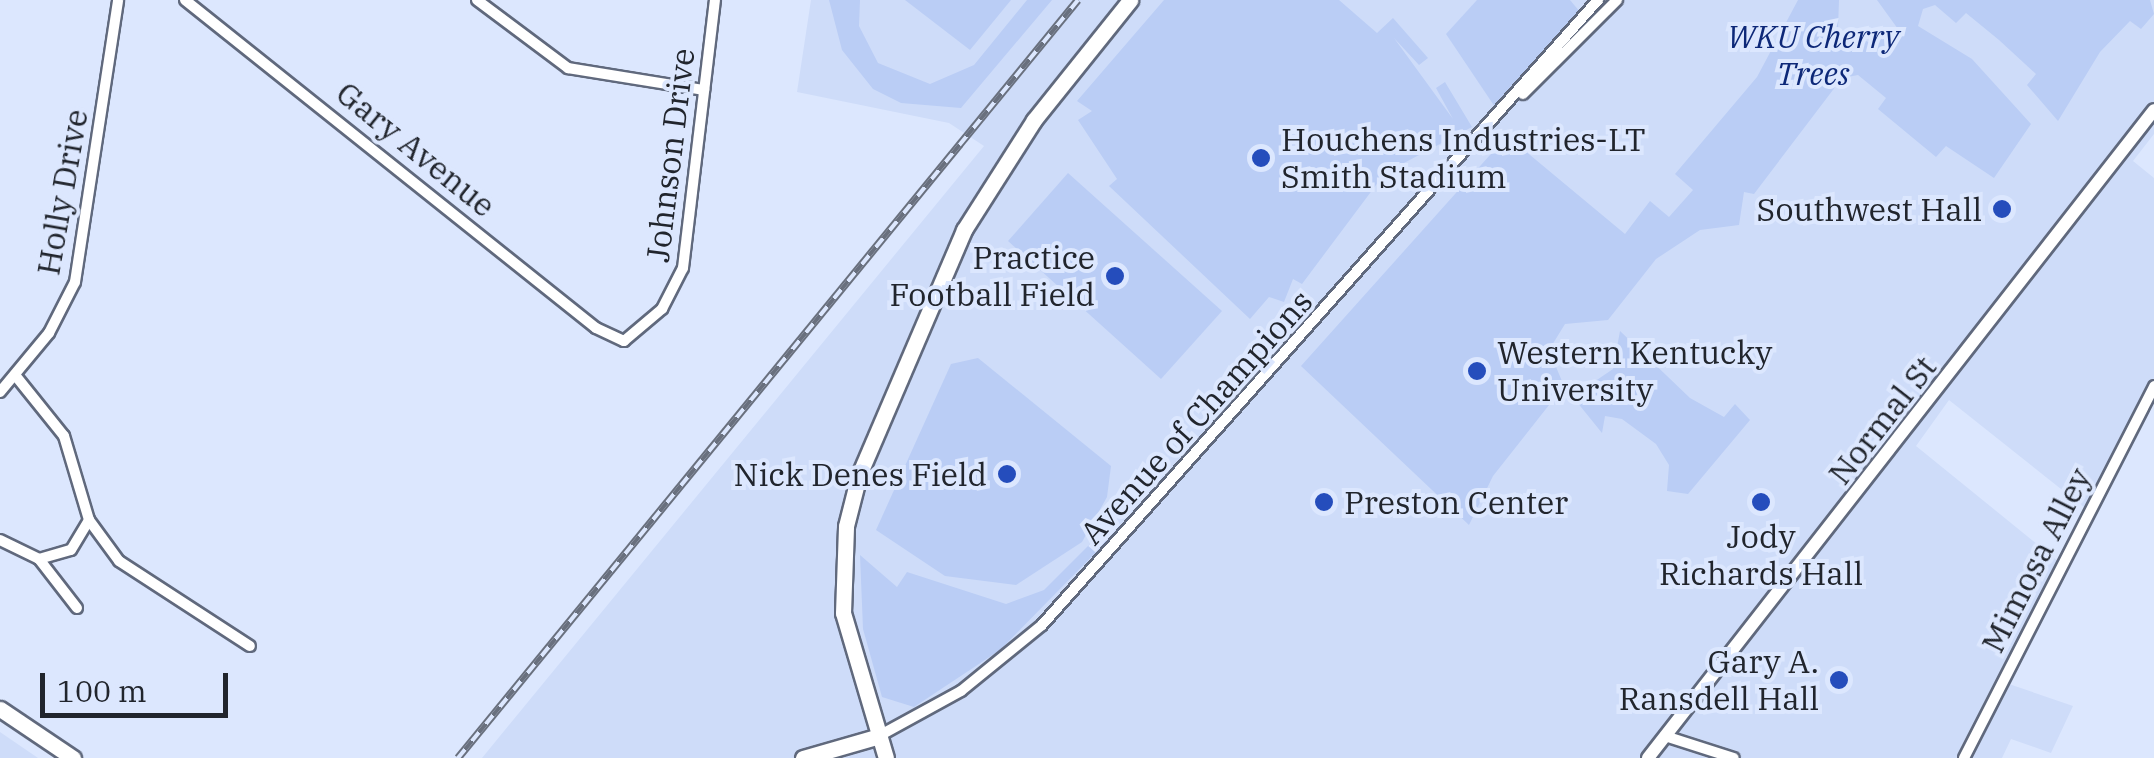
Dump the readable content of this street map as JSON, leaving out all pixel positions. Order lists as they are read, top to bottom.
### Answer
{
  "streets": {
    "street": [
      "Gary Avenue",
      "Johnson Drive",
      "Holly Drive",
      "Avenue of Champions",
      "Normal St",
      "Mimosa Alley"
    ]
  },
  "crossings": [
    ["Gary Avenue", "Johnson Drive"]
  ],
  "parks": ["WKU Cherry Trees"],
  "places": [
    "Houchens Industries-LT Smith Stadium",
    "Southwest Hall",
    "Practice Football Field",
    "Western Kentucky University",
    "Nick Denes Field",
    "Preston Center",
    "Jody Richards Hall",
    "Gary A. Ransdell Hall"
  ],
  "scale_bar": "100 m"
}
